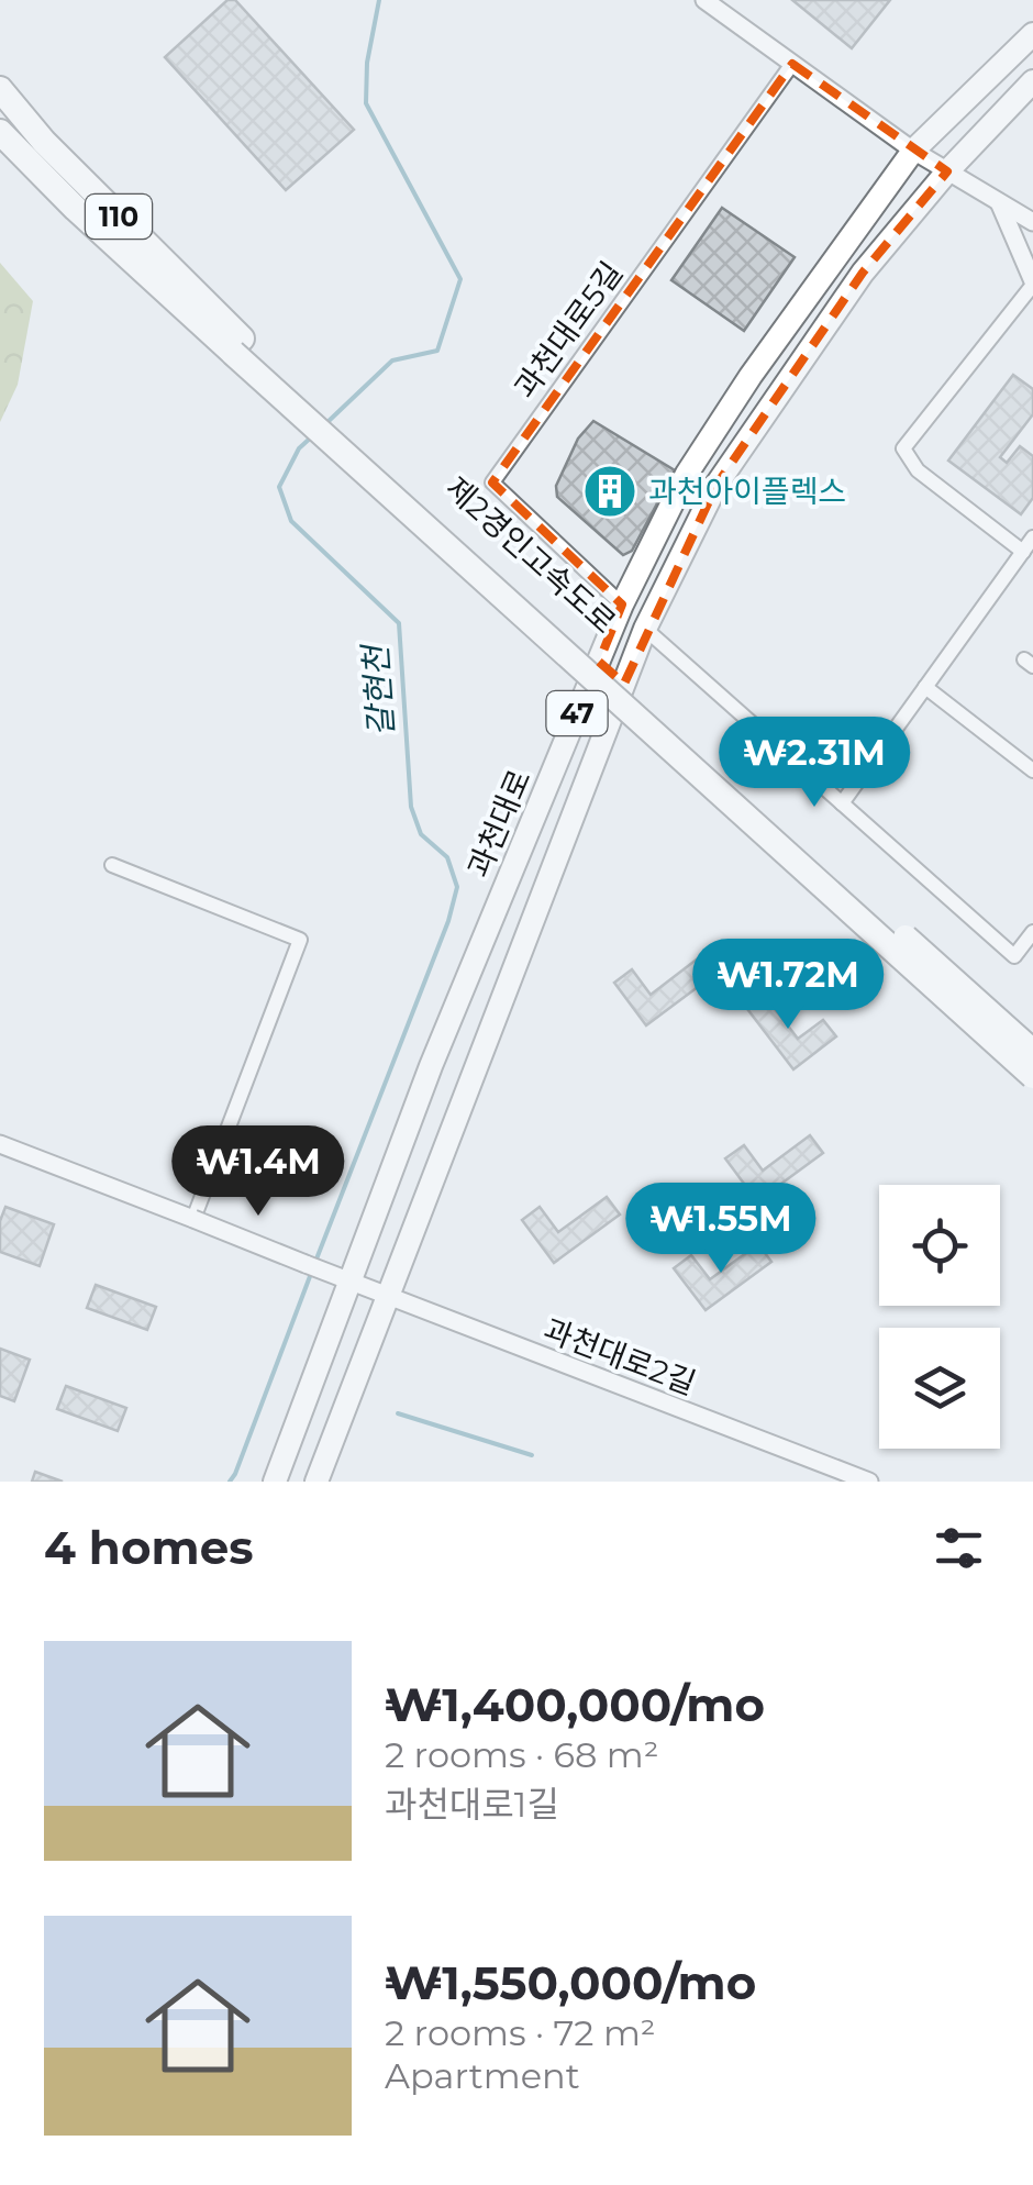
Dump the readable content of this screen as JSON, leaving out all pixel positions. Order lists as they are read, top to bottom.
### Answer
{
  "streets": {
    "highway": ["110", "제2경인고속도로"],
    "main road": ["47", "과천대로"],
    "street": ["과천대로5길", "과천대로2길"]
  },
  "crossings": [
    ["과천대로5길", "과천대로"],
    ["과천대로", "과천대로2길"]
  ],
  "water": ["갈현천"],
  "places": {
    "building": ["과천아이플렉스"]
  },
  "page": {
    "price": [
      "₩2.31M",
      "₩1.72M",
      "₩1.4M",
      "₩1.55M"
    ],
    "heading": "4 homes",
    "list": [
      {
        "name": "₩1,400,000/mo",
        "note": "2 rooms · 68 m² · 과천대로1길"
      },
      {
        "name": "₩1,550,000/mo",
        "note": "2 rooms · 72 m² · Apartment"
      }
    ]
  }
}
